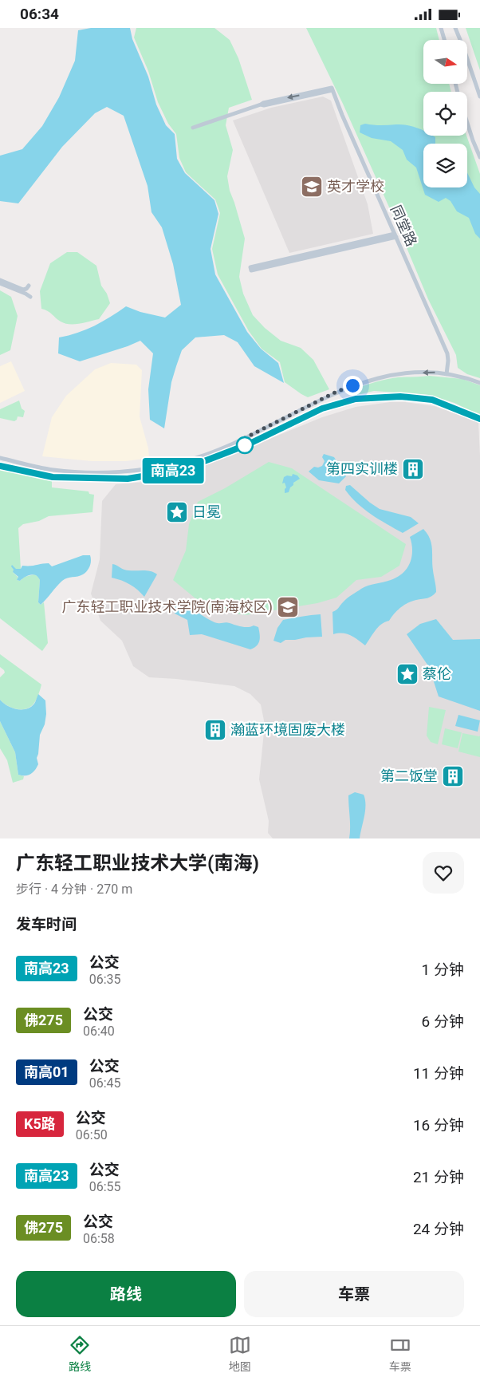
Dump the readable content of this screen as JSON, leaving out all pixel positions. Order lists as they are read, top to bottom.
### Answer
{
  "streets": {
    "main road": ["同堂路"]
  },
  "places": {
    "school or university": ["英才学校", "广东轻工职业技术学院(南海校区)"],
    "building": ["第四实训楼", "瀚蓝环境固废大楼", "第二饭堂"],
    "place": ["日冕", "蔡伦"]
  },
  "lines": ["bus line 南高23"],
  "north": "right",
  "page": {
    "status": "06:34",
    "on_map": "南高23",
    "heading": [
      ["广东轻工职业技术大学(南海)", "步行 · 4 分钟 · 270 m"],
      "发车时间"
    ],
    "list": [
      {
        "mark": "南高23",
        "name": "公交",
        "note": "06:35",
        "value": "1 分钟"
      },
      {
        "mark": "佛275",
        "name": "公交",
        "note": "06:40",
        "value": "6 分钟"
      },
      {
        "mark": "南高01",
        "name": "公交",
        "note": "06:45",
        "value": "11 分钟"
      },
      {
        "mark": "K5路",
        "name": "公交",
        "note": "06:50",
        "value": "16 分钟"
      },
      {
        "mark": "南高23",
        "name": "公交",
        "note": "06:55",
        "value": "21 分钟"
      },
      {
        "mark": "佛275",
        "name": "公交",
        "note": "06:58",
        "value": "24 分钟"
      }
    ],
    "buttons": ["路线", "车票"],
    "tabs": ["路线", "地图", "车票"]
  }
}
